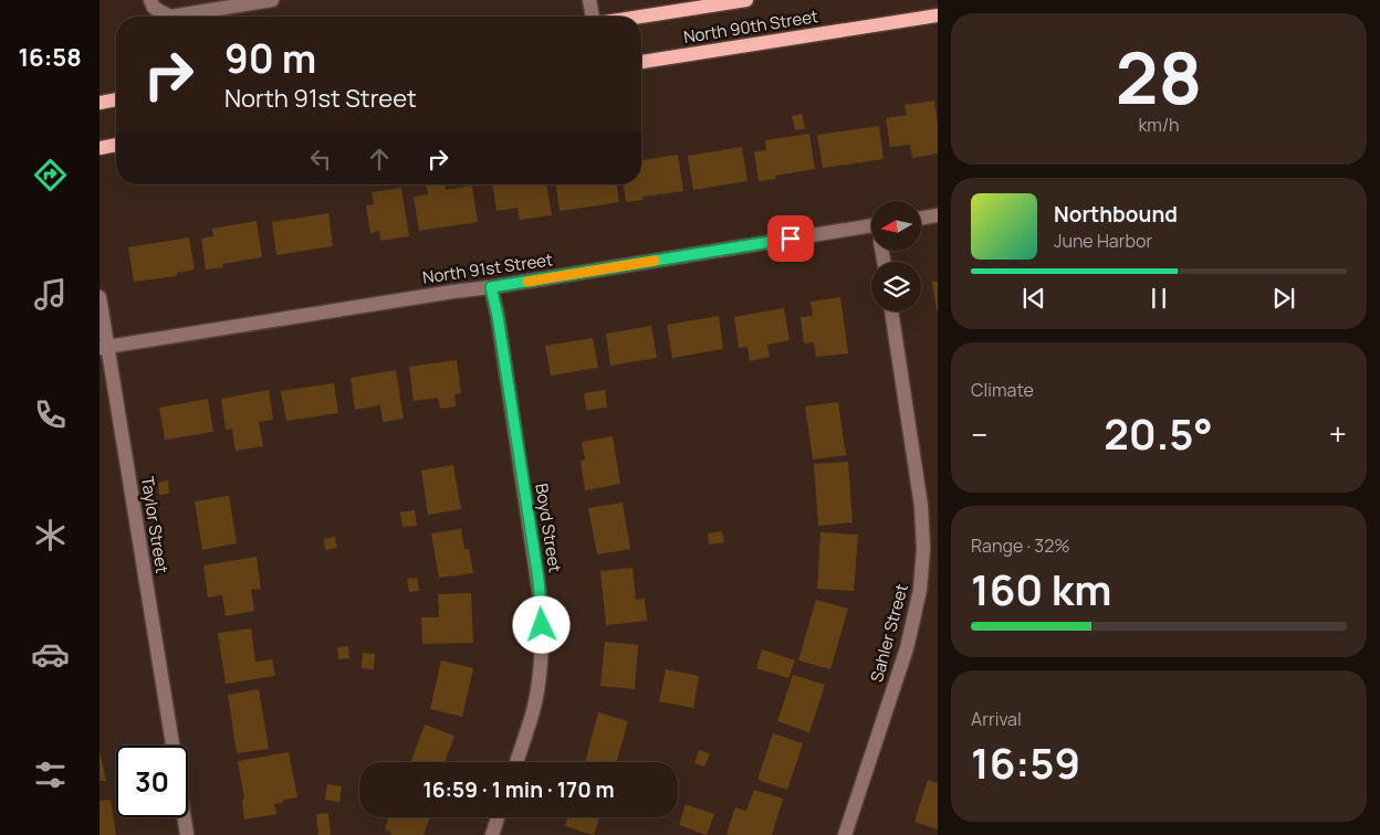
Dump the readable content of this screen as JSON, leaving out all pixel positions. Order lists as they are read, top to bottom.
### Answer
{
  "streets": {
    "main road": ["North 90th Street"],
    "street": [
      "North 91st Street",
      "Taylor Street",
      "Boyd Street",
      "Sahler Street"
    ]
  },
  "crossings": [
    ["North 91st Street", "Taylor Street"],
    ["North 91st Street", "Boyd Street"]
  ],
  "north": "left",
  "page": {
    "tabs": "16:58",
    "tile": [
      ["28", "km/h"],
      "Climate",
      ["Range · 32%", "160 km"],
      ["Arrival", "16:59"]
    ],
    "turn": ["90 m", "North 91st Street"],
    "song": ["Northbound", "June Harbor"],
    "heat": ["−", "20.5°", "+"],
    "limit": "30",
    "trip": "16:59 · 1 min · 170 m"
  }
}
